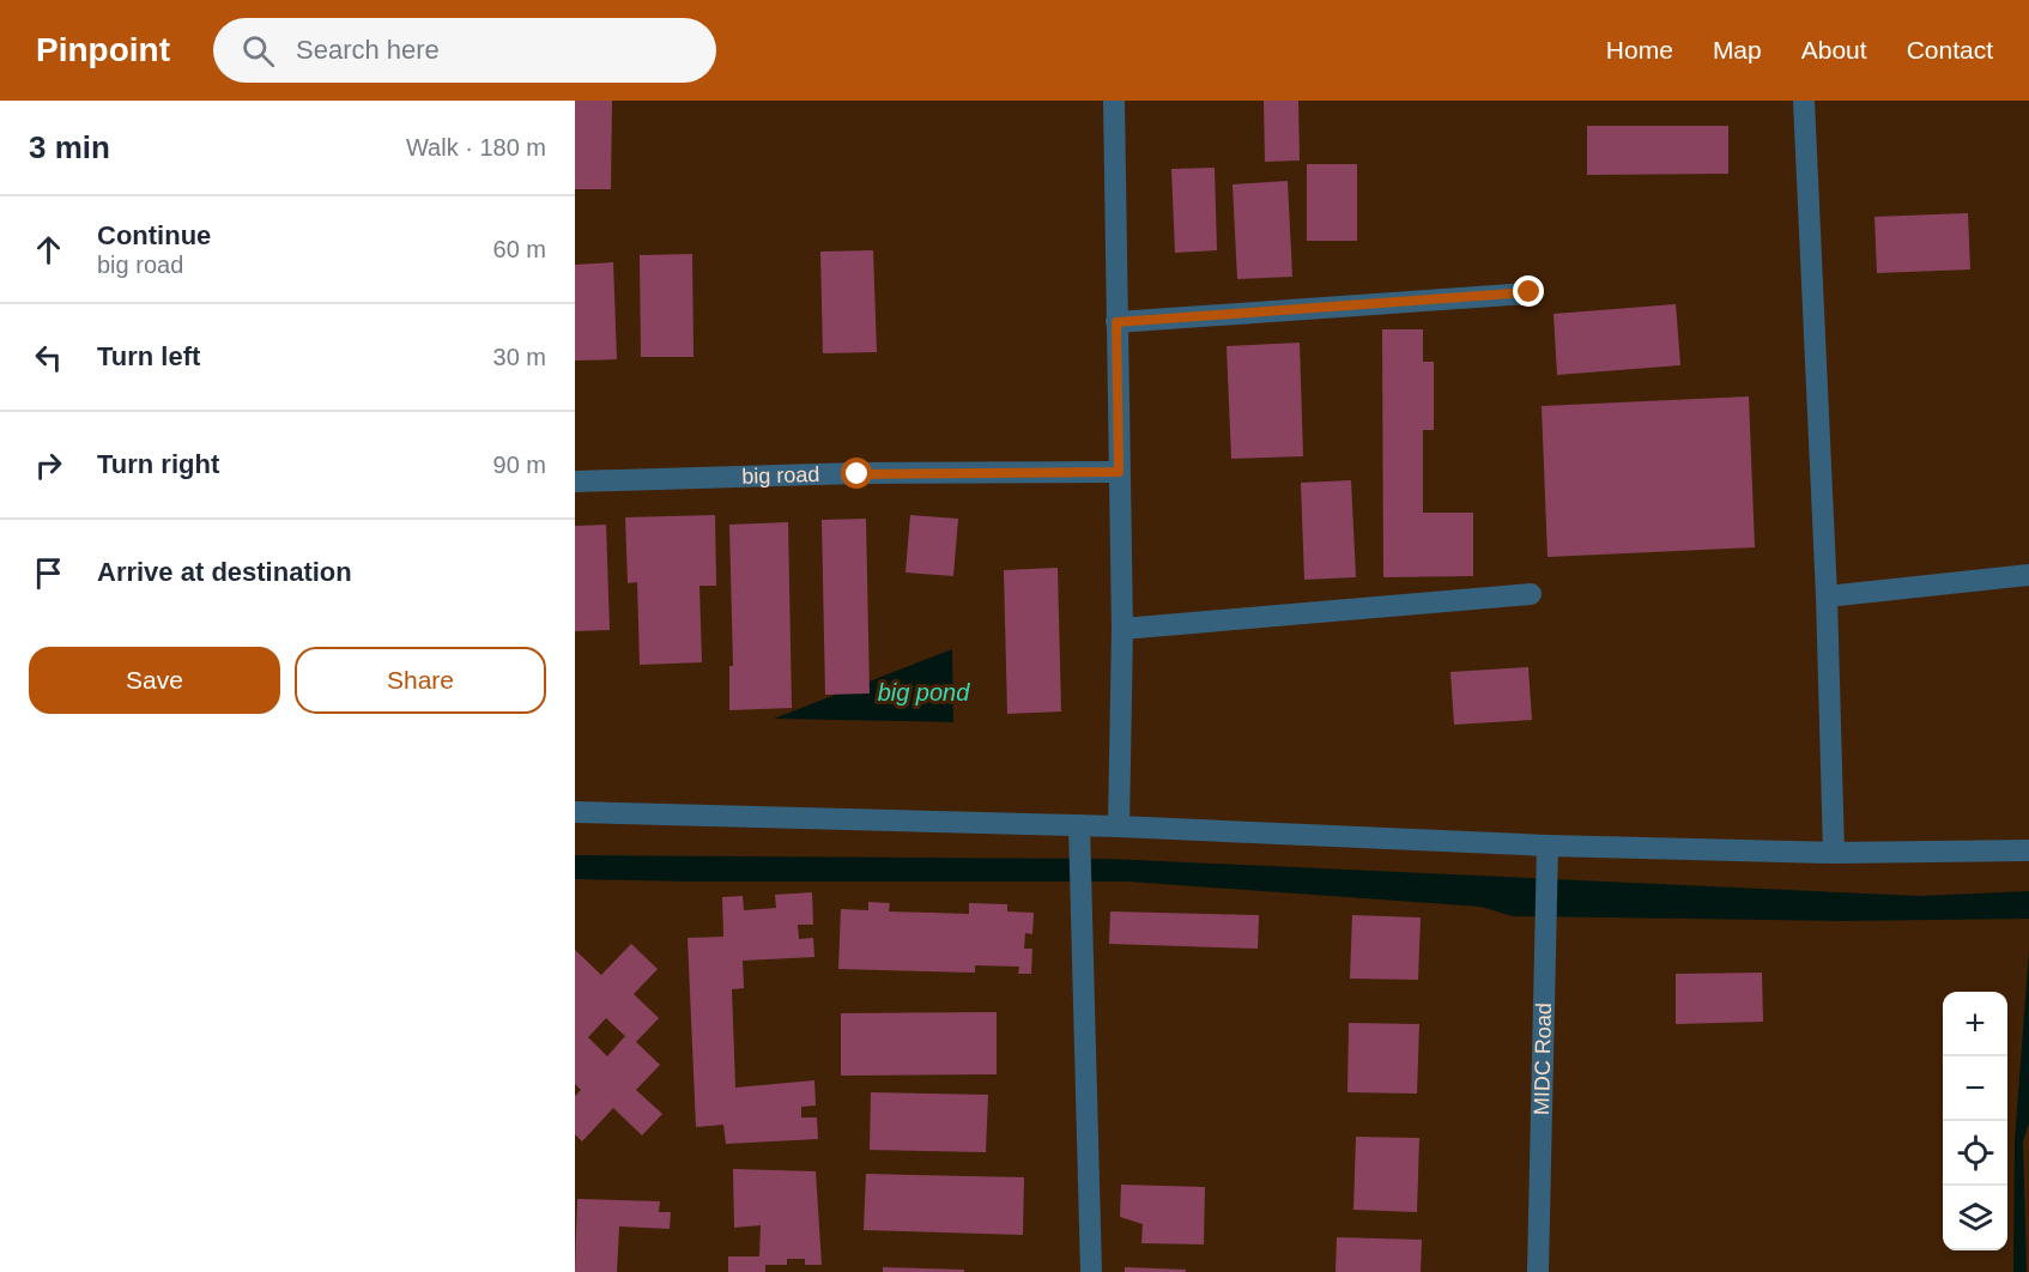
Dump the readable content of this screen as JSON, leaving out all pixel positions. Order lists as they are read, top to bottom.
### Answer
{
  "streets": {
    "street": ["big road", "MIDC Road"]
  },
  "water": ["big pond"],
  "page": {
    "header": "Pinpoint",
    "search": "Search here",
    "nav": [
      "Home",
      "Map",
      "About",
      "Contact"
    ],
    "heading": ["3 min", "Walk · 180 m"],
    "list": [
      ["Continue", "big road", "60 m"],
      ["Turn left", "30 m"],
      ["Turn right", "90 m"],
      "Arrive at destination"
    ],
    "buttons": ["Save", "Share"],
    "map_buttons": ["+", "−"]
  }
}
